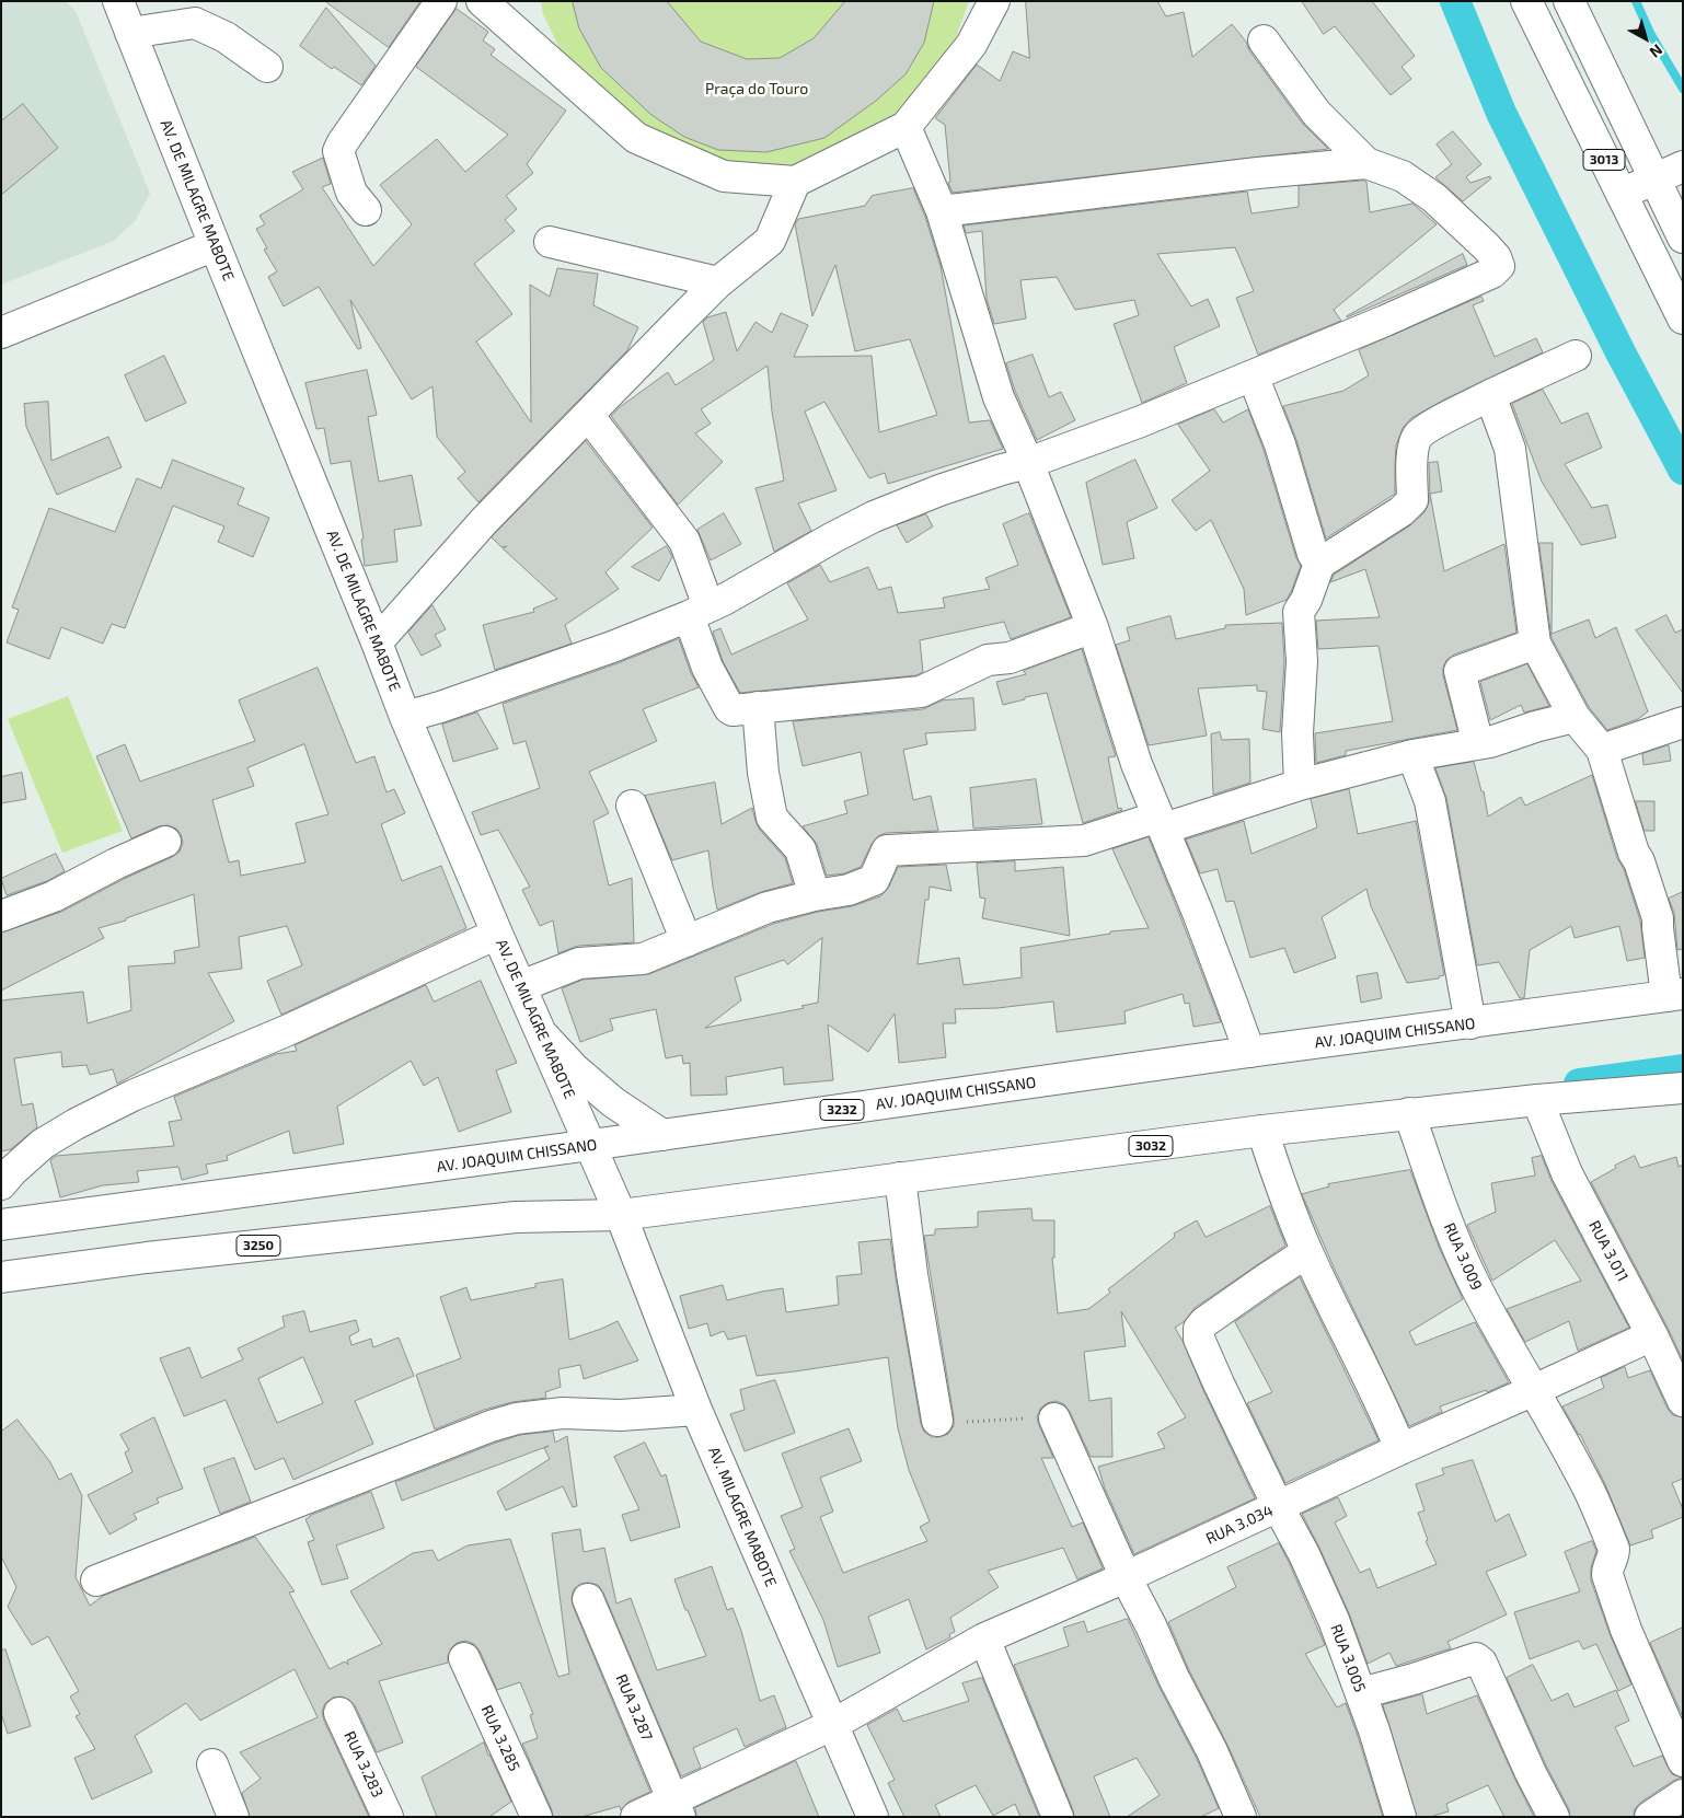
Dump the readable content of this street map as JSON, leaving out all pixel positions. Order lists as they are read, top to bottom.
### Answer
{
  "streets": {
    "street": [
      "3013",
      "AV. DE MILAGRE MABOTE",
      "AV. JOAQUIM CHISSANO",
      "3232",
      "3032",
      "3250",
      "RUA 3.011",
      "RUA 3.009",
      "AV. MILAGRE MABOTE",
      "RUA 3.034",
      "RUA 3.005",
      "RUA 3.287",
      "RUA 3.285",
      "RUA 3.283"
    ]
  },
  "crossings": [
    ["AV. DE MILAGRE MABOTE", "AV. JOAQUIM CHISSANO"],
    ["AV. DE MILAGRE MABOTE", "3032"],
    ["AV. DE MILAGRE MABOTE", "3250"],
    ["AV. DE MILAGRE MABOTE", "AV. MILAGRE MABOTE"],
    ["3032", "3250"],
    ["3032", "RUA 3.011"],
    ["3032", "RUA 3.009"],
    ["3032", "AV. MILAGRE MABOTE"],
    ["3250", "AV. MILAGRE MABOTE"],
    ["RUA 3.011", "RUA 3.034"],
    ["RUA 3.009", "RUA 3.034"],
    ["AV. MILAGRE MABOTE", "RUA 3.034"],
    ["RUA 3.034", "RUA 3.005"],
    ["RUA 3.034", "RUA 3.287"]
  ],
  "parks": ["Praça do Touro"],
  "north": "bottom right"
}
